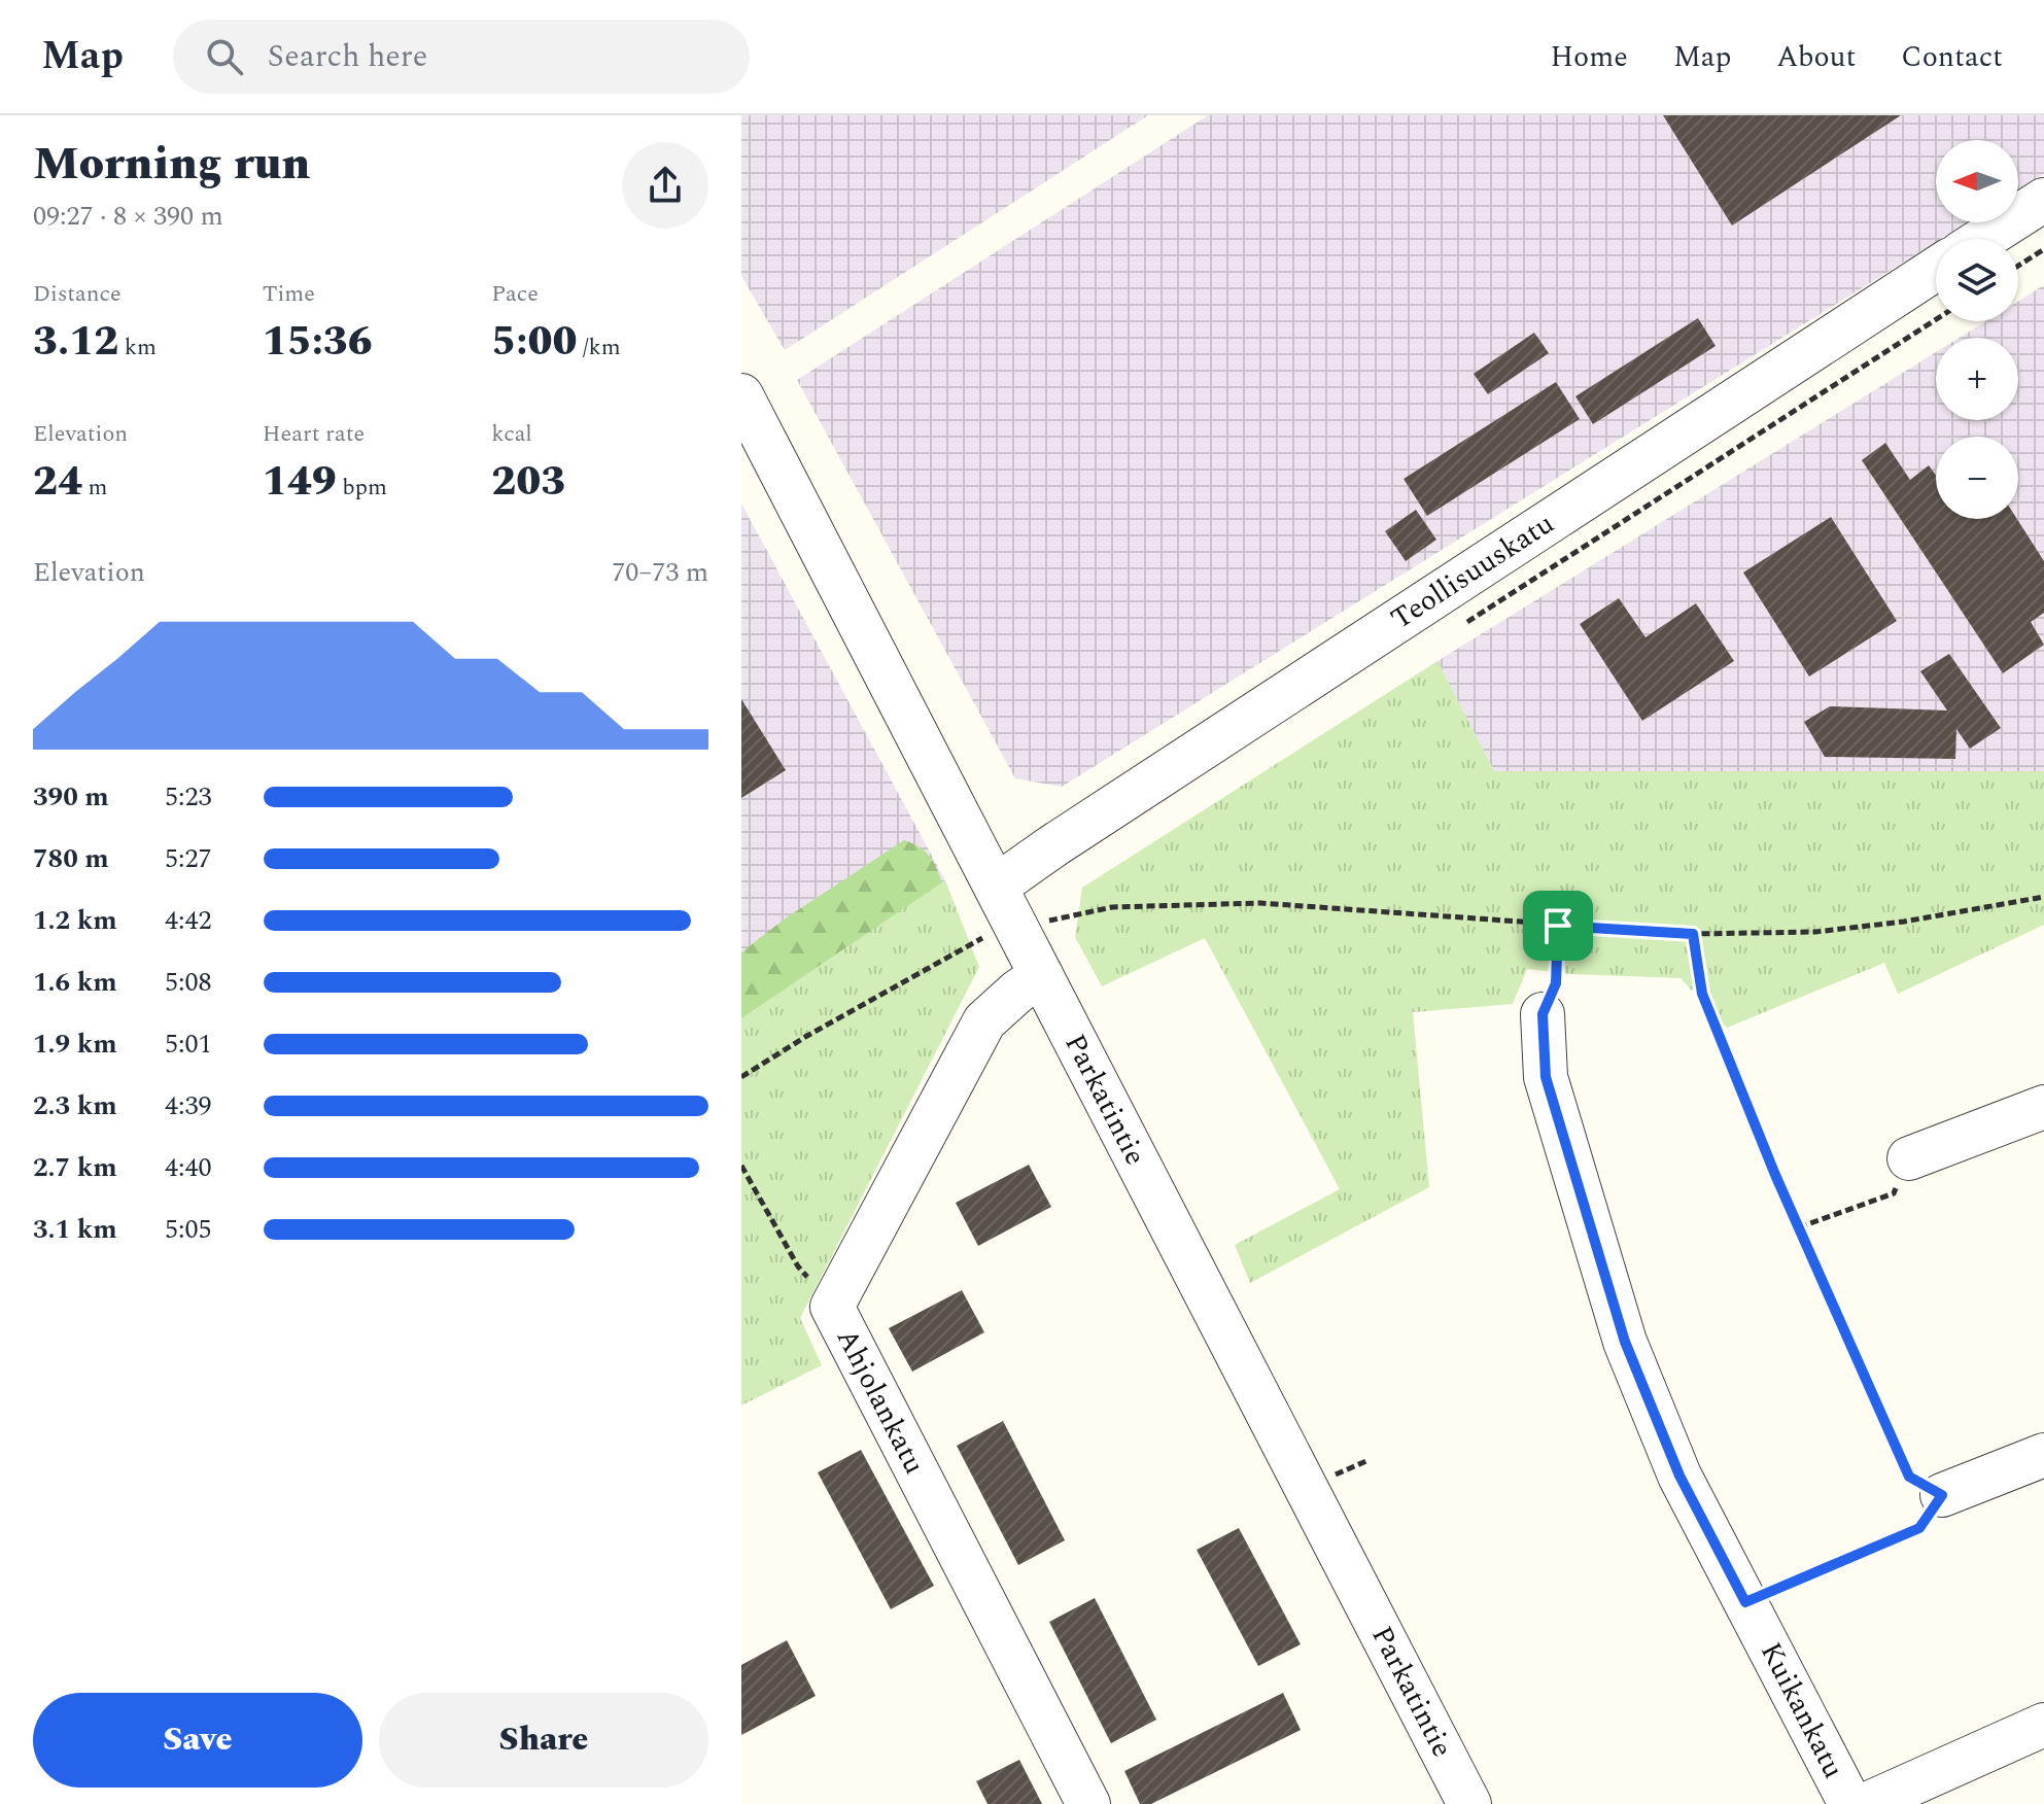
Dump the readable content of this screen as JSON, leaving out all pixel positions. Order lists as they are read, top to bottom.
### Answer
{
  "streets": {
    "street": [
      "Teollisuuskatu",
      "Parkatintie",
      "Ahjolankatu",
      "Kuikankatu"
    ]
  },
  "crossings": [
    ["Teollisuuskatu", "Parkatintie"],
    ["Parkatintie", "Ahjolankatu"]
  ],
  "north": "left",
  "page": {
    "header": "Map",
    "search": "Search here",
    "nav": [
      "Home",
      "Map",
      "About",
      "Contact"
    ],
    "heading": ["Morning run", "09:27 · 8 × 390 m"],
    "map_buttons": ["+", "−"],
    "stats": [
      ["Distance", "3.12 km"],
      ["Time", "15:36"],
      ["Pace", "5:00 /km"],
      ["Elevation", "24 m"],
      ["Heart rate", "149 bpm"],
      ["kcal", "203"]
    ],
    "chart": ["Elevation", "70–73 m"],
    "list": [
      {
        "name": "390 m",
        "note": "5:23"
      },
      {
        "name": "780 m",
        "note": "5:27"
      },
      {
        "name": "1.2 km",
        "note": "4:42"
      },
      {
        "name": "1.6 km",
        "note": "5:08"
      },
      {
        "name": "1.9 km",
        "note": "5:01"
      },
      {
        "name": "2.3 km",
        "note": "4:39"
      },
      {
        "name": "2.7 km",
        "note": "4:40"
      },
      {
        "name": "3.1 km",
        "note": "5:05"
      }
    ],
    "buttons": ["Save", "Share"]
  }
}
